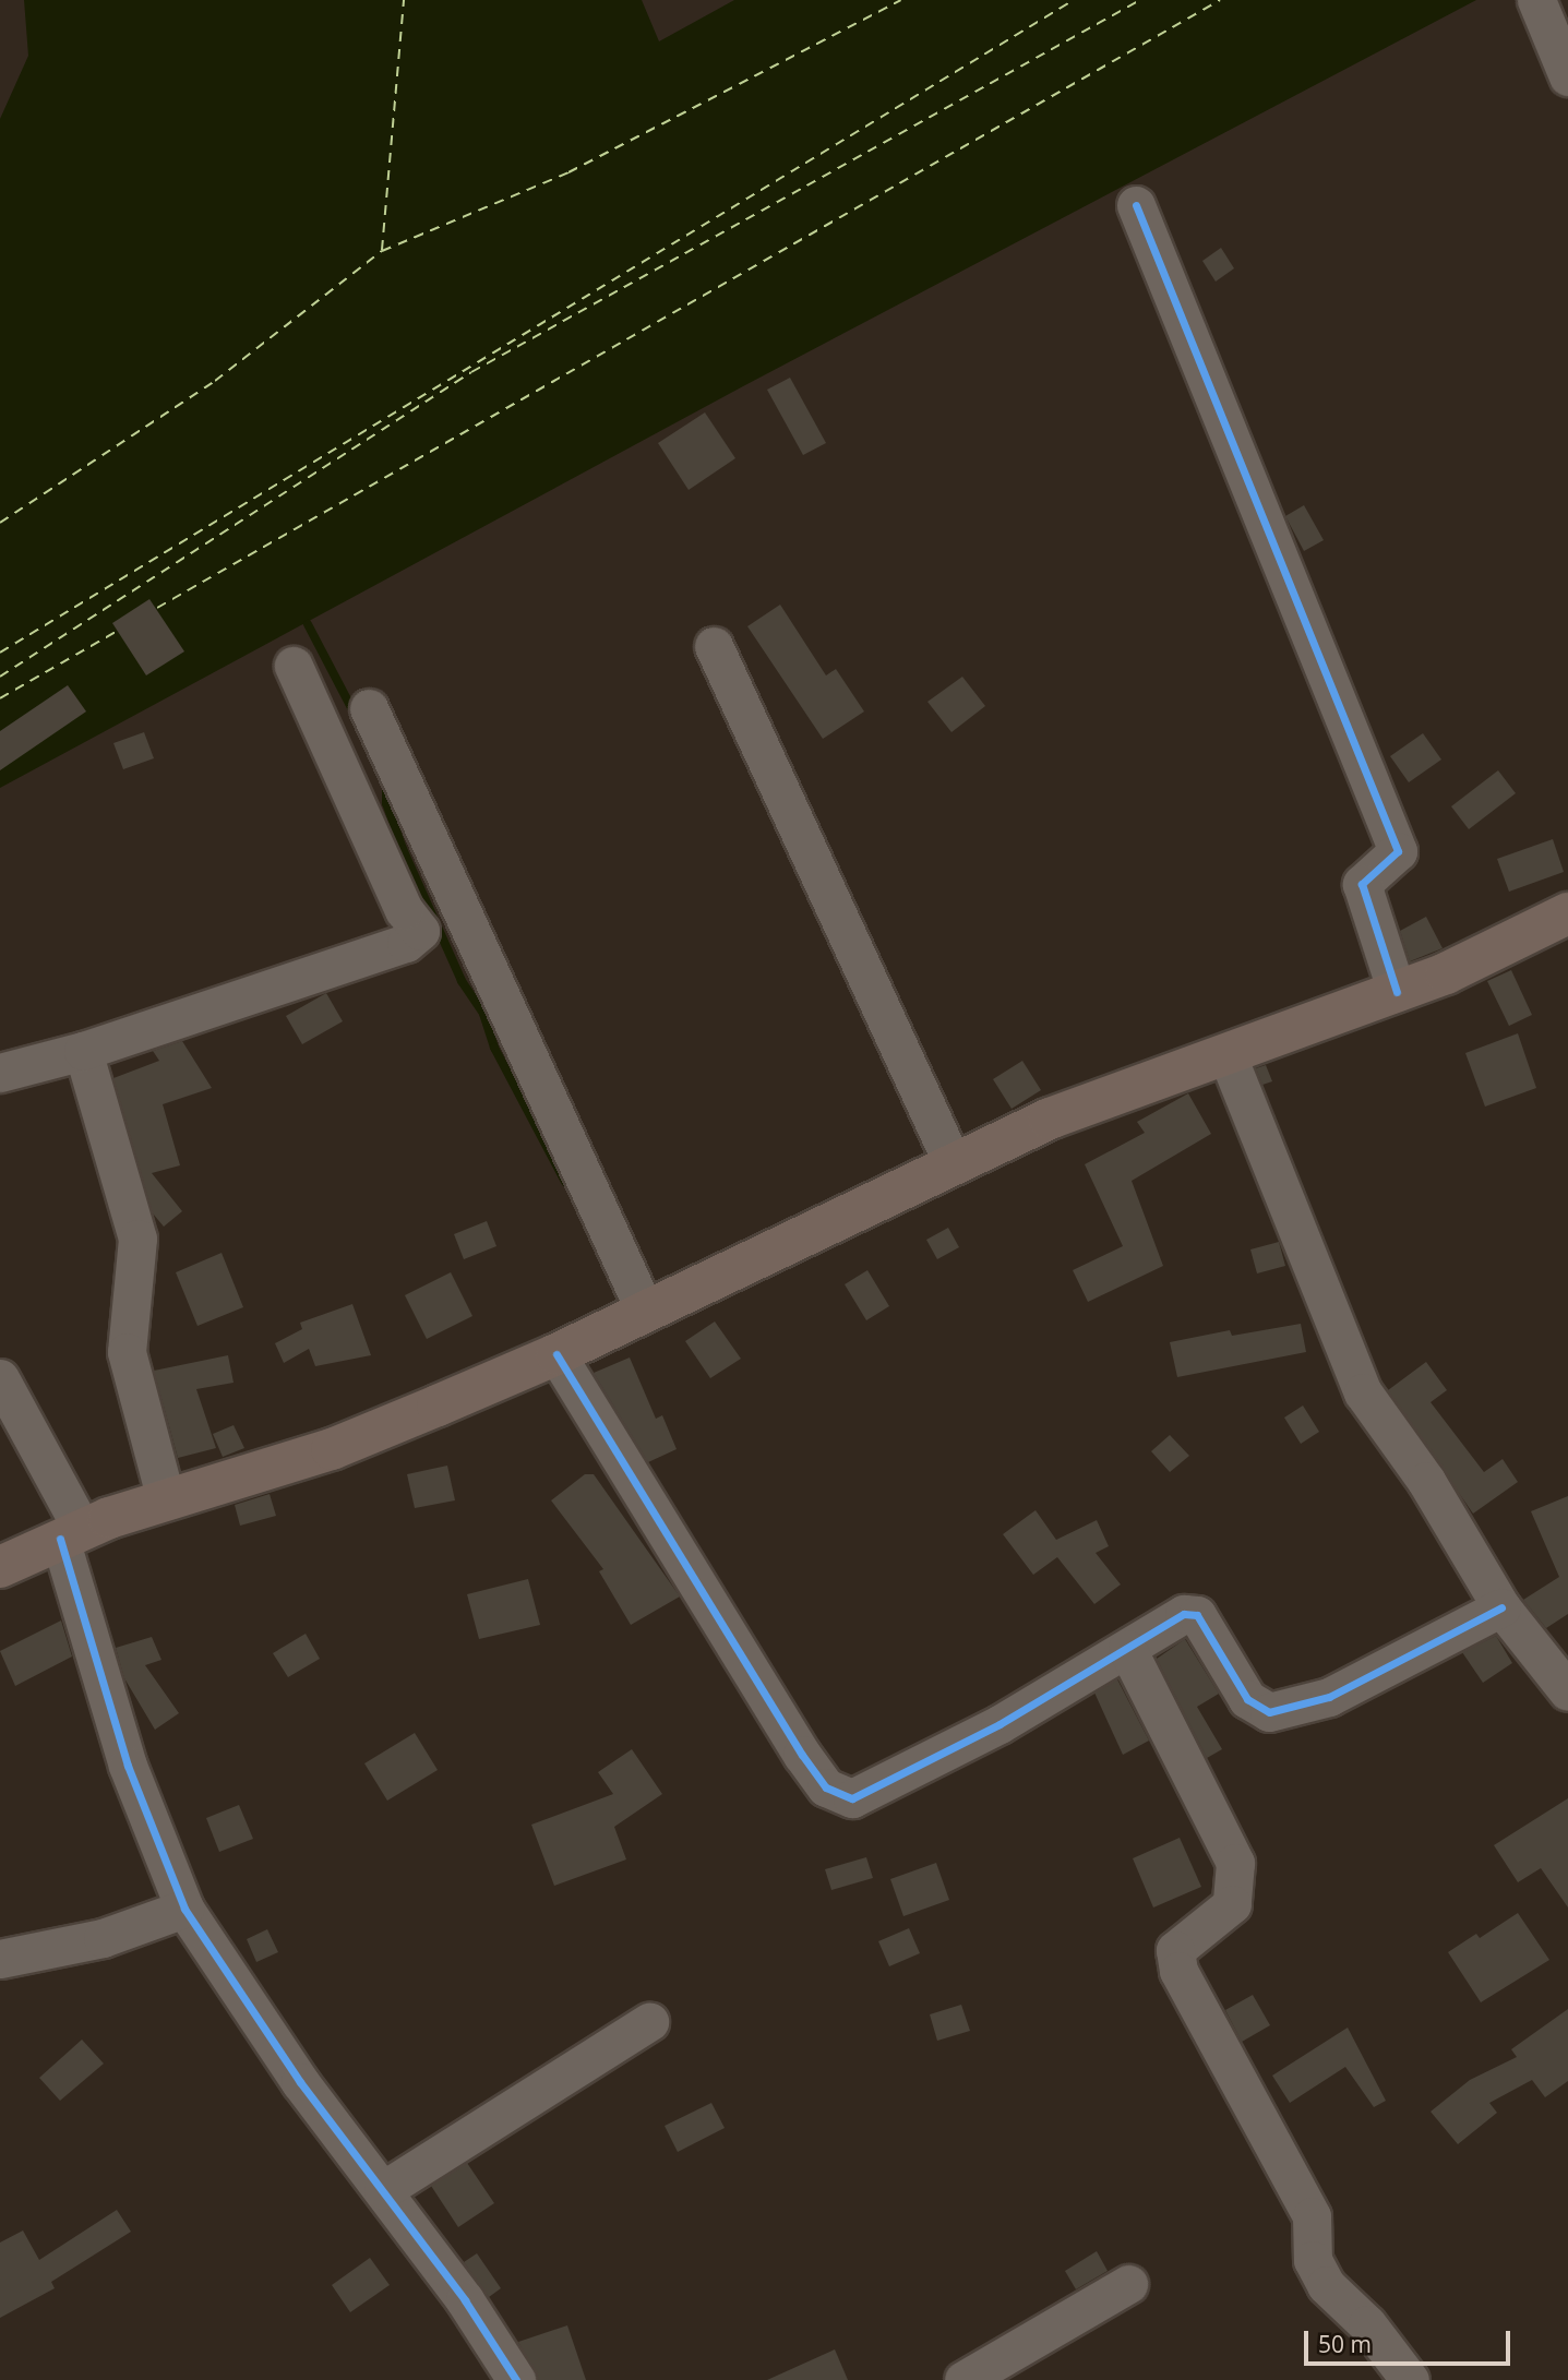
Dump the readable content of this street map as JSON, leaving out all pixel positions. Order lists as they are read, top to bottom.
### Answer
{
  "scale_bar": "50 m"
}
